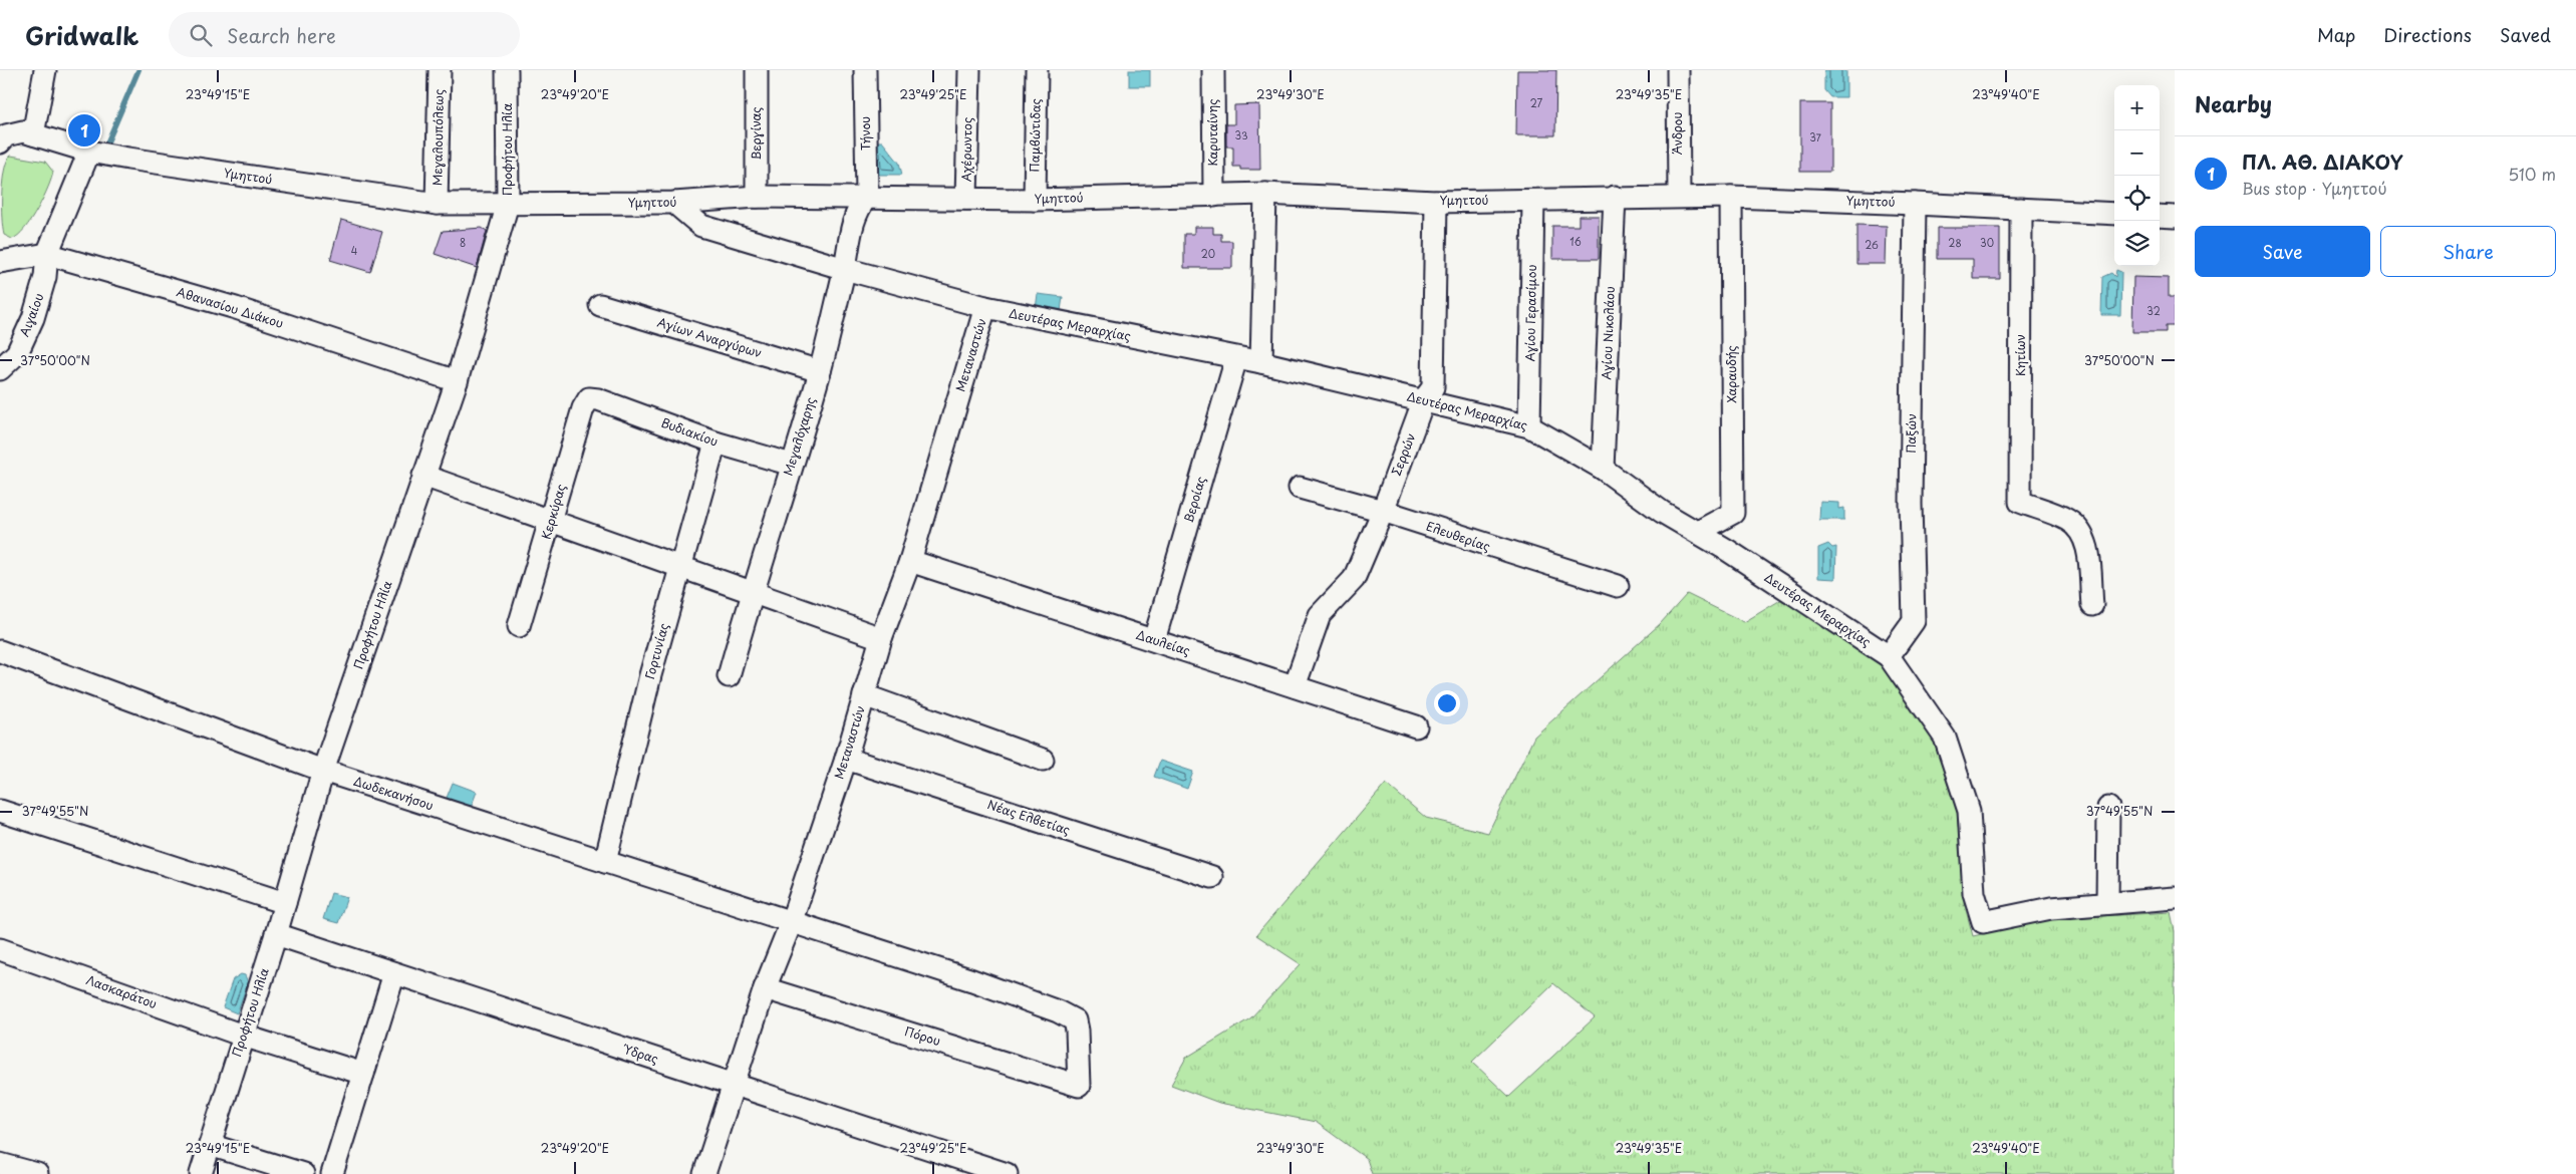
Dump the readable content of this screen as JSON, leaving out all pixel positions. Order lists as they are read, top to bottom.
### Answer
{
  "streets": {
    "street": [
      "Καρυταίνης",
      "Βεργίνας",
      "Τήνου",
      "Άνδρου",
      "Παμβώτιδας",
      "Μεγαλουπόλεως",
      "Προφήτου Ηλία",
      "Αχέρωντος",
      "Υμηττού",
      "Αθανασίου Διάκου",
      "Αγίου Γερασίμου",
      "Αιγαίου",
      "Δευτέρας Μεραρχίας",
      "Αγίου Νικολάου",
      "Αγίων Αναργύρων",
      "Μεταναστών",
      "Κητίων",
      "Χαραυδής",
      "Βυδιακίου",
      "Παξών",
      "Μεγαλόχαρης",
      "Σερρών",
      "Βεροίας",
      "Κερκύρας",
      "Ελευθερίας",
      "Δαυλείας",
      "Γορτυνίας",
      "Δωδεκανήσου",
      "Νέας Ελβετίας",
      "Λασκαράτου",
      "Πόρου",
      "Ύδρας"
    ]
  },
  "crossings": [
    ["Καρυταίνης", "Υμηττού"],
    ["Βεργίνας", "Υμηττού"],
    ["Τήνου", "Υμηττού"],
    ["Τήνου", "Μεγαλόχαρης"],
    ["Άνδρου", "Υμηττού"],
    ["Παμβώτιδας", "Υμηττού"],
    ["Μεγαλουπόλεως", "Υμηττού"],
    ["Προφήτου Ηλία", "Υμηττού"],
    ["Προφήτου Ηλία", "Αθανασίου Διάκου"],
    ["Προφήτου Ηλία", "Δωδεκανήσου"],
    ["Προφήτου Ηλία", "Λασκαράτου"],
    ["Προφήτου Ηλία", "Ύδρας"],
    ["Αχέρωντος", "Υμηττού"],
    ["Υμηττού", "Αγίου Γερασίμου"],
    ["Υμηττού", "Αιγαίου"],
    ["Υμηττού", "Δευτέρας Μεραρχίας"],
    ["Υμηττού", "Αγίου Νικολάου"],
    ["Υμηττού", "Κητίων"],
    ["Υμηττού", "Χαραυδής"],
    ["Υμηττού", "Παξών"],
    ["Υμηττού", "Μεγαλόχαρης"],
    ["Υμηττού", "Σερρών"],
    ["Αθανασίου Διάκου", "Αιγαίου"],
    ["Αγίου Γερασίμου", "Δευτέρας Μεραρχίας"],
    ["Δευτέρας Μεραρχίας", "Αγίου Νικολάου"],
    ["Δευτέρας Μεραρχίας", "Μεταναστών"],
    ["Δευτέρας Μεραρχίας", "Χαραυδής"],
    ["Δευτέρας Μεραρχίας", "Παξών"],
    ["Δευτέρας Μεραρχίας", "Μεγαλόχαρης"],
    ["Δευτέρας Μεραρχίας", "Σερρών"],
    ["Δευτέρας Μεραρχίας", "Βεροίας"],
    ["Αγίων Αναργύρων", "Μεγαλόχαρης"],
    ["Μεταναστών", "Δαυλείας"],
    ["Μεταναστών", "Δωδεκανήσου"],
    ["Μεταναστών", "Νέας Ελβετίας"],
    ["Μεταναστών", "Πόρου"],
    ["Μεταναστών", "Ύδρας"],
    ["Βυδιακίου", "Μεγαλόχαρης"],
    ["Βυδιακίου", "Κερκύρας"],
    ["Βυδιακίου", "Γορτυνίας"],
    ["Σερρών", "Ελευθερίας"],
    ["Σερρών", "Δαυλείας"],
    ["Βεροίας", "Δαυλείας"],
    ["Γορτυνίας", "Δωδεκανήσου"],
    ["Δωδεκανήσου", "Πόρου"]
  ],
  "house_numbers": [
    "27",
    "33",
    "37",
    "16",
    "8",
    "28",
    "30",
    "26",
    "4",
    "20",
    "32"
  ],
  "page": {
    "header": "Gridwalk",
    "search": "Search here",
    "nav": ["Map", "Directions", "Saved"],
    "heading": "Nearby",
    "map_buttons": ["+", "−"],
    "pins": "1",
    "list": [
      {
        "mark": "1",
        "name": "ΠΛ. ΑΘ. ΔΙΑΚΟΥ",
        "note": "Bus stop · Υμηττού",
        "value": "510 m"
      }
    ],
    "buttons": ["Save", "Share"]
  },
  "coordinates": [
    "23°49'15\"E",
    "23°49'20\"E",
    "23°49'25\"E",
    "23°49'30\"E",
    "23°49'35\"E",
    "23°49'40\"E",
    "37°50'00\"N",
    "37°49'55\"N"
  ]
}
